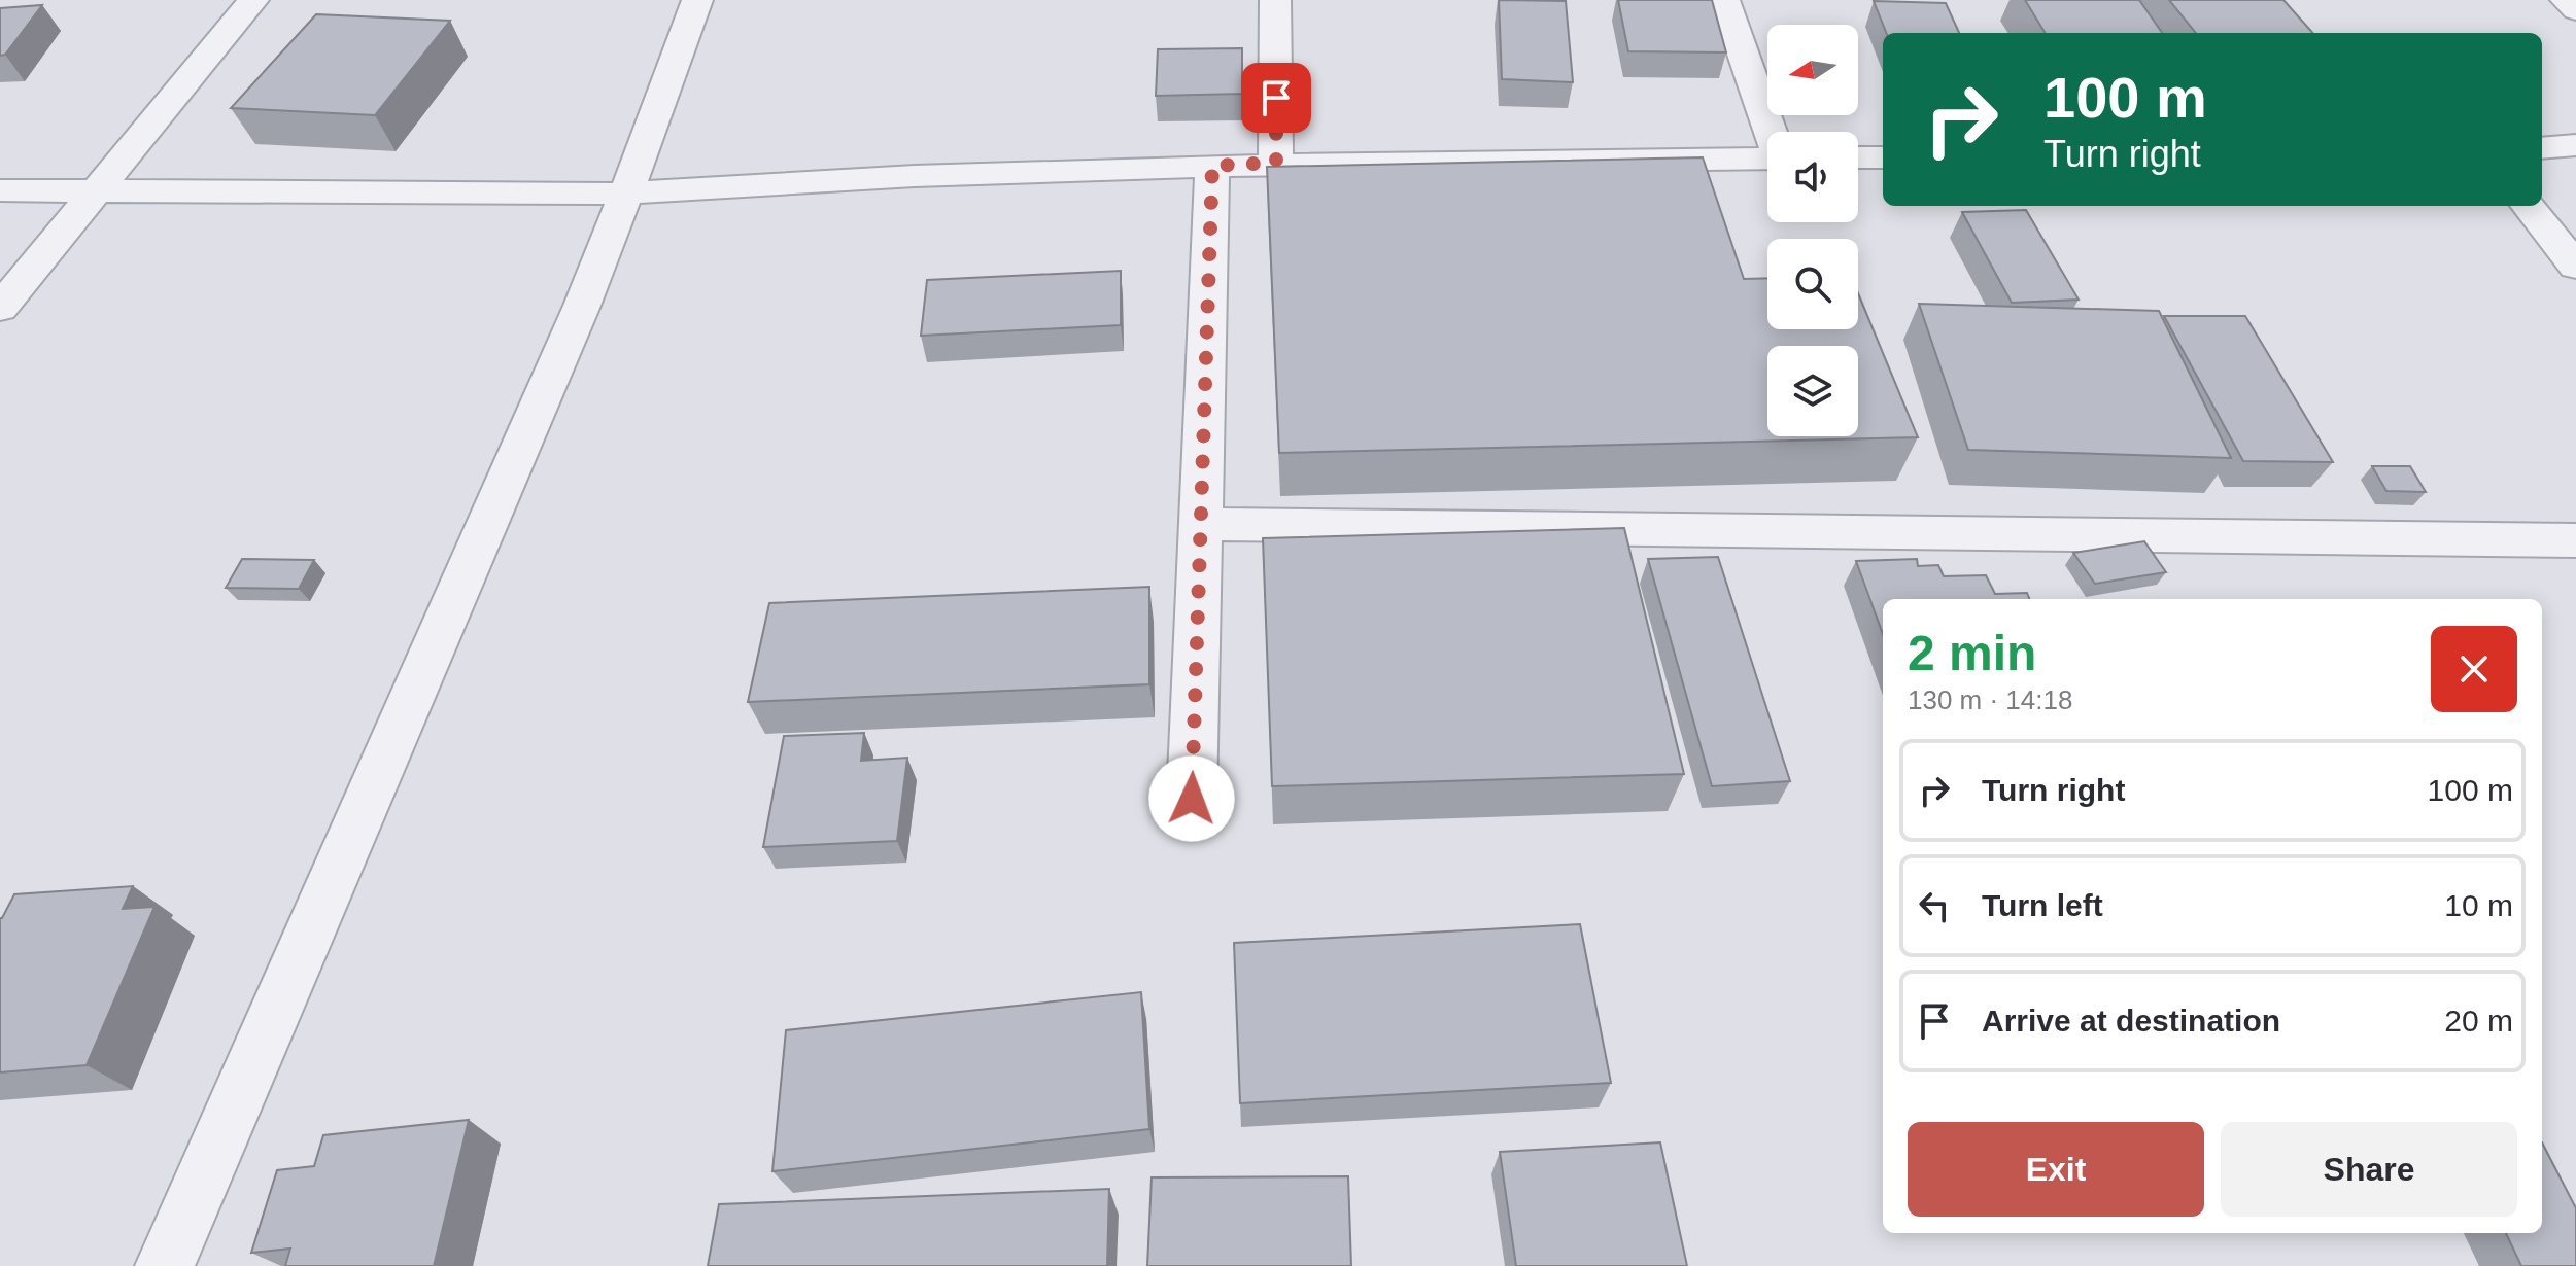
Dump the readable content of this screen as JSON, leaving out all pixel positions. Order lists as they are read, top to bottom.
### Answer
{
  "north": "left",
  "page": {
    "turn": ["100 m", "Turn right"],
    "heading": ["2 min", "130 m · 14:18"],
    "list": [
      {
        "name": "Turn right",
        "value": "100 m"
      },
      {
        "name": "Turn left",
        "value": "10 m"
      },
      {
        "name": "Arrive at destination",
        "value": "20 m"
      }
    ],
    "buttons": ["Exit", "Share"]
  }
}
